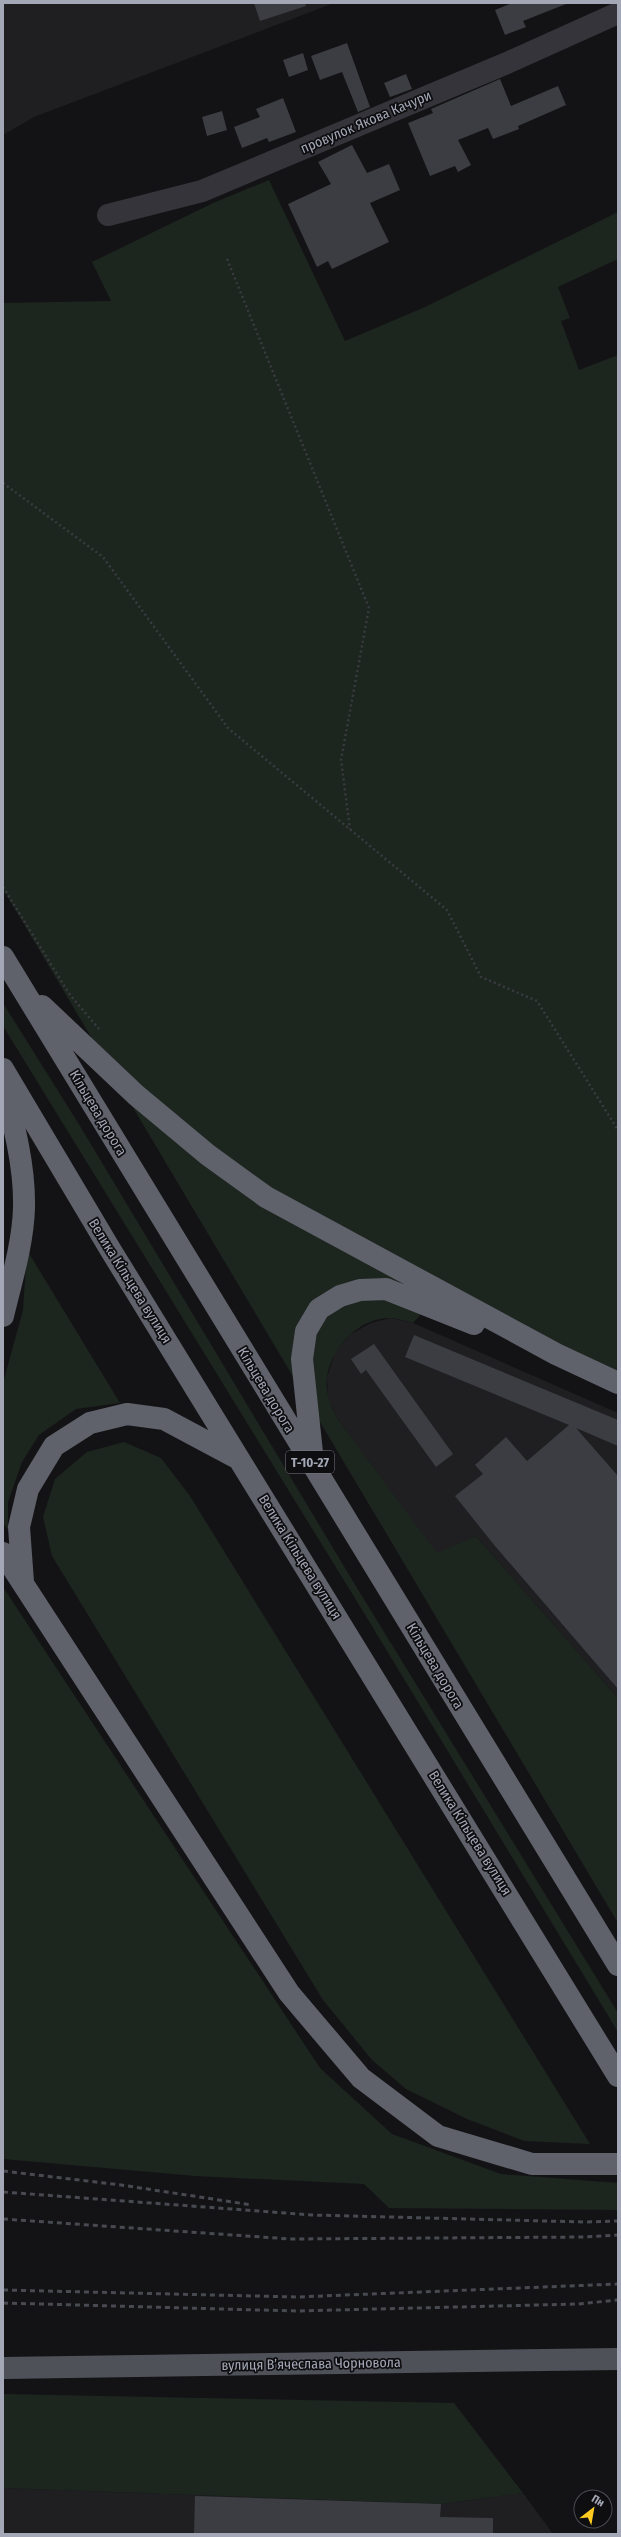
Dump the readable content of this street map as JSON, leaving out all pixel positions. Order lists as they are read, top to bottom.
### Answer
{
  "streets": {
    "highway": ["Кільцева дорога", "Велика Кільцева вулиця", "Т-10-27"],
    "main road": ["вулиця Вʼячеслава Чорновола"],
    "street": ["провулок Якова Качури"]
  },
  "north": "top right"
}
